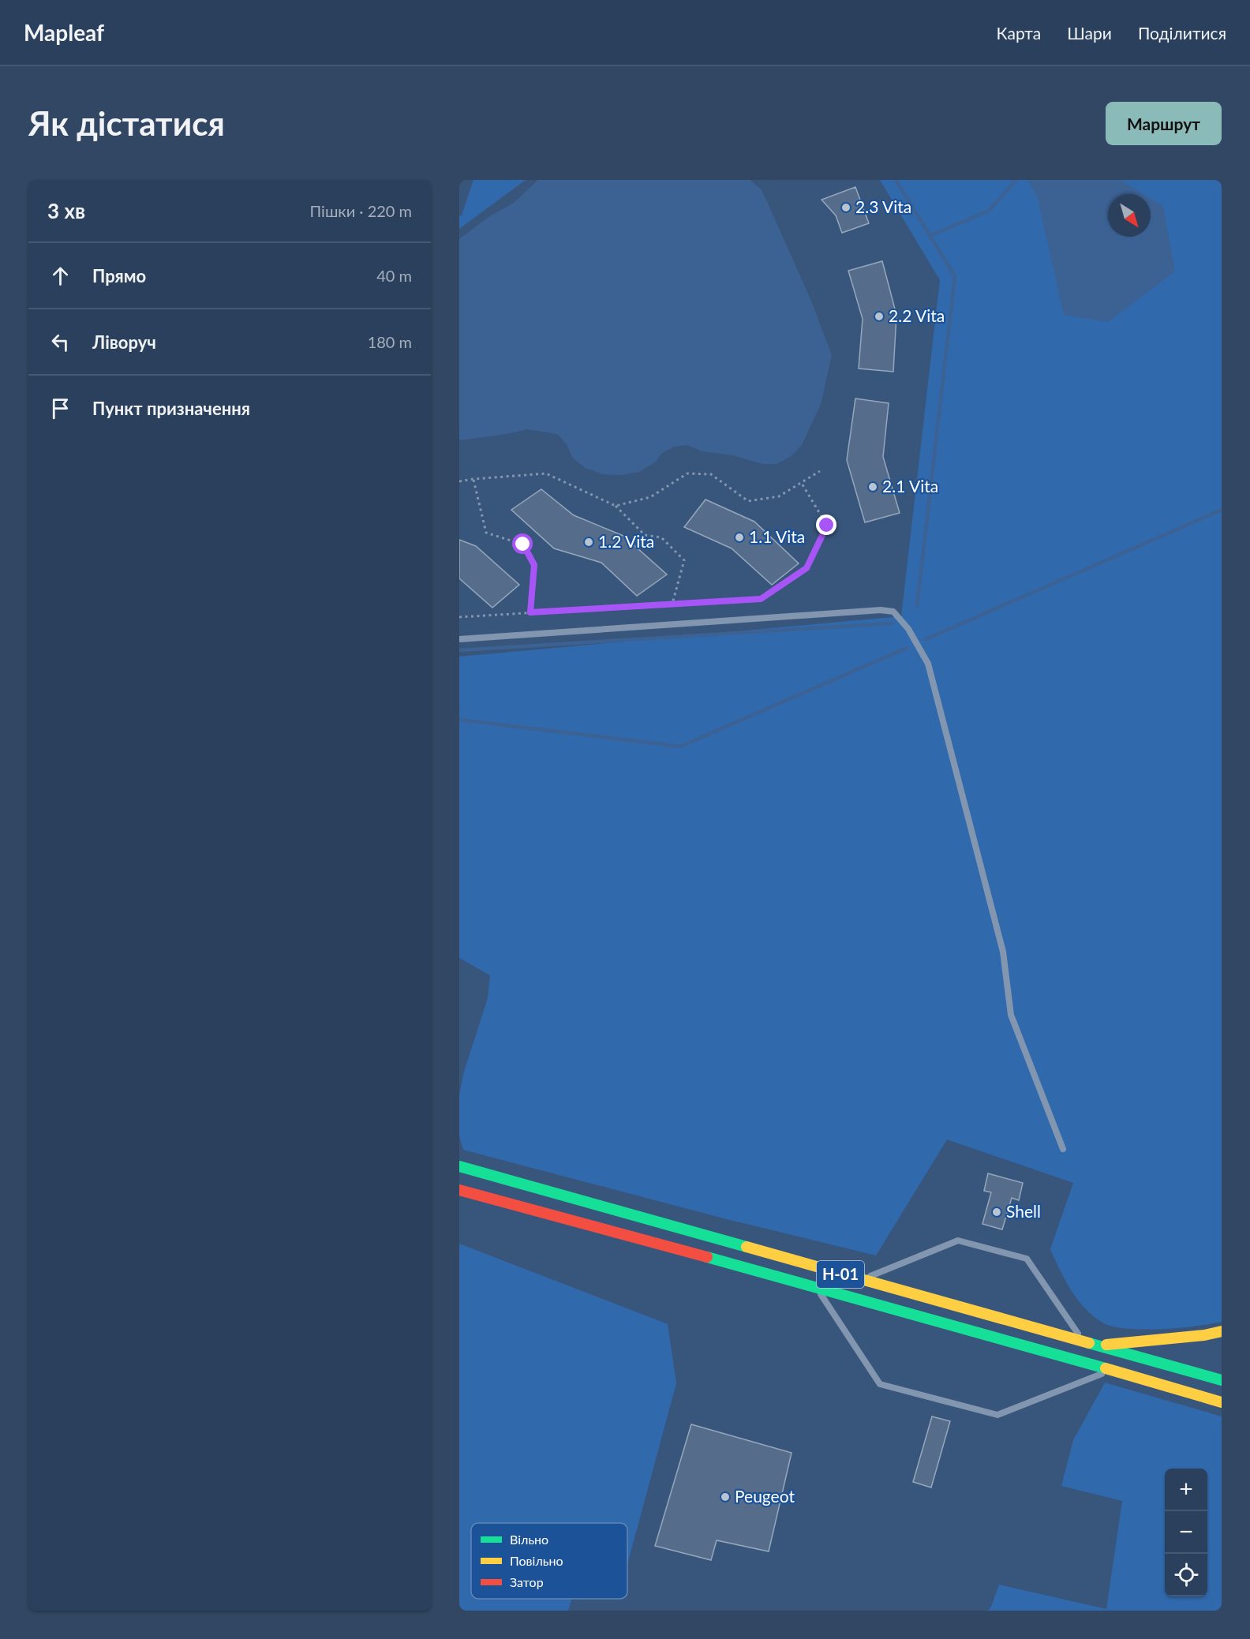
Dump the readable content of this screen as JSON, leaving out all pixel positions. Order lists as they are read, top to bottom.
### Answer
{
  "streets": {
    "main road": ["Н-01"]
  },
  "places": [
    "2.3 Vita",
    "2.2 Vita",
    "2.1 Vita",
    "1.1 Vita",
    "1.2 Vita",
    "Shell",
    "Peugeot"
  ],
  "legend": ["Вільно", "Повільно", "Затор"],
  "north": "bottom right",
  "page": {
    "header": "Mapleaf",
    "nav": ["Карта", "Шари", "Поділитися"],
    "buttons": "Маршрут",
    "title": "Як дістатися",
    "heading": ["3 хв", "Пішки · 220 m"],
    "list": [
      ["Прямо", "40 m"],
      ["Ліворуч", "180 m"],
      "Пункт призначення"
    ],
    "map_buttons": ["+", "−"]
  }
}
